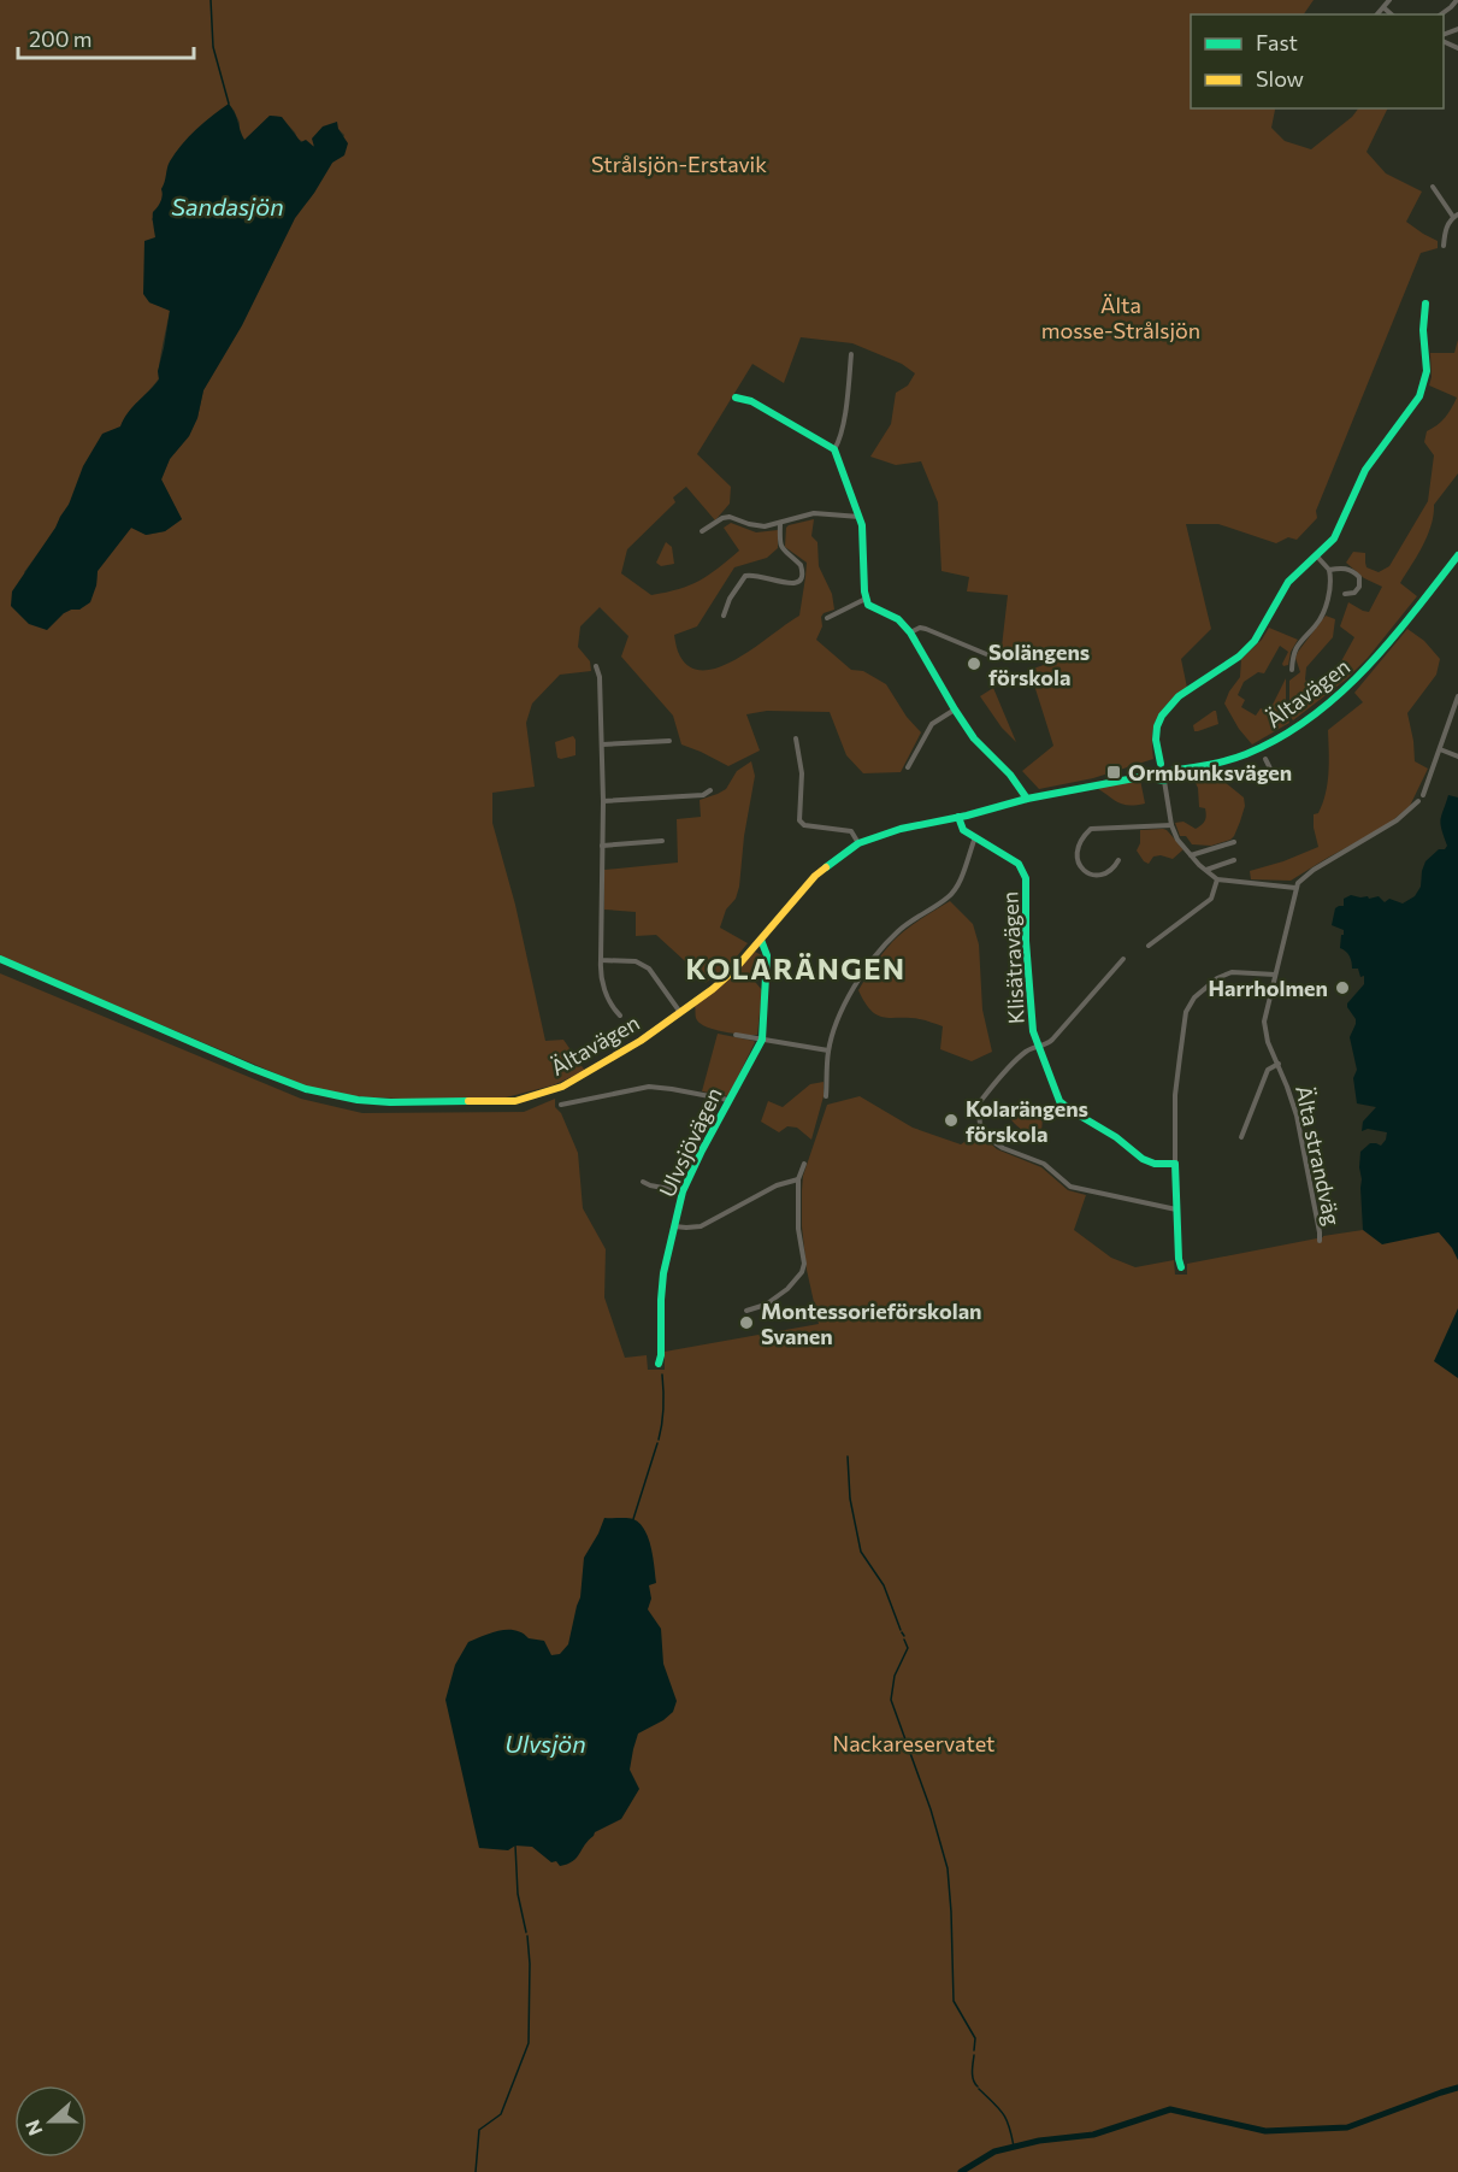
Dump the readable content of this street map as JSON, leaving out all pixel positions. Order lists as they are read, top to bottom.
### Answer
{
  "streets": {
    "street": [
      "Ältavägen",
      "Klisätravägen",
      "Ulvsjövägen",
      "Älta strandväg"
    ]
  },
  "crossings": [
    ["Ältavägen", "Klisätravägen"],
    ["Ältavägen", "Ulvsjövägen"]
  ],
  "districts": ["KOLARÄNGEN"],
  "water": ["Sandasjön", "Ulvsjön"],
  "parks": ["Strålsjön-Erstavik", "Älta mosse-Strålsjön", "Nackareservatet"],
  "places": {
    "other": [
      "Solängens förskola",
      "Harrholmen",
      "Kolarängens förskola",
      "Montessorieförskolan Svanen"
    ],
    "transit": ["Ormbunksvägen"]
  },
  "legend": ["Fast", "Slow"],
  "scale_bar": "200 m",
  "north": "left"
}
